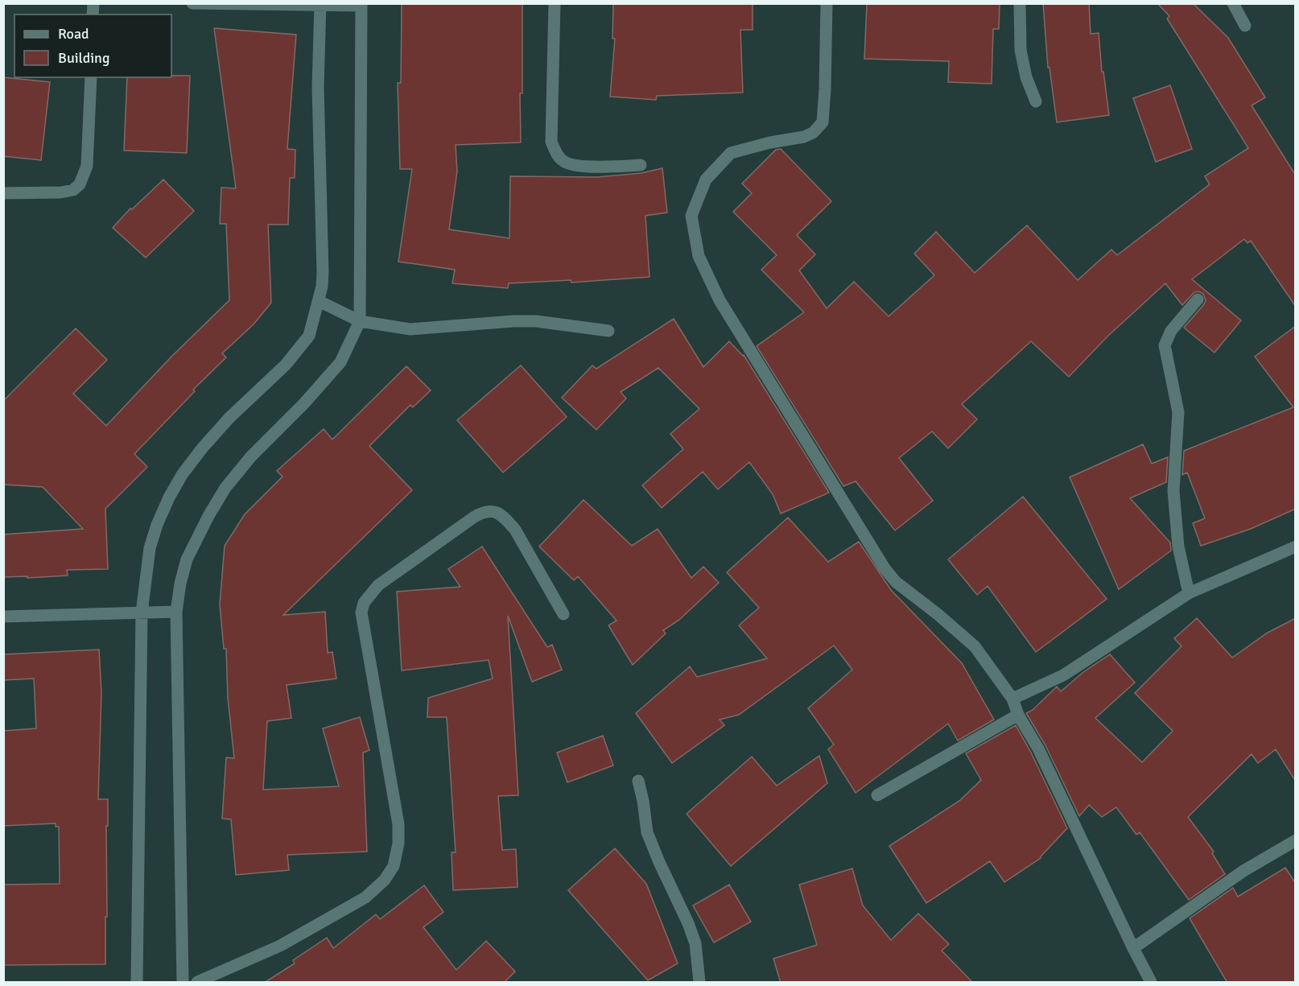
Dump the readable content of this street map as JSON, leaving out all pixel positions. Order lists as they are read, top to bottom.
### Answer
{
  "legend": ["Road", "Building"]
}
